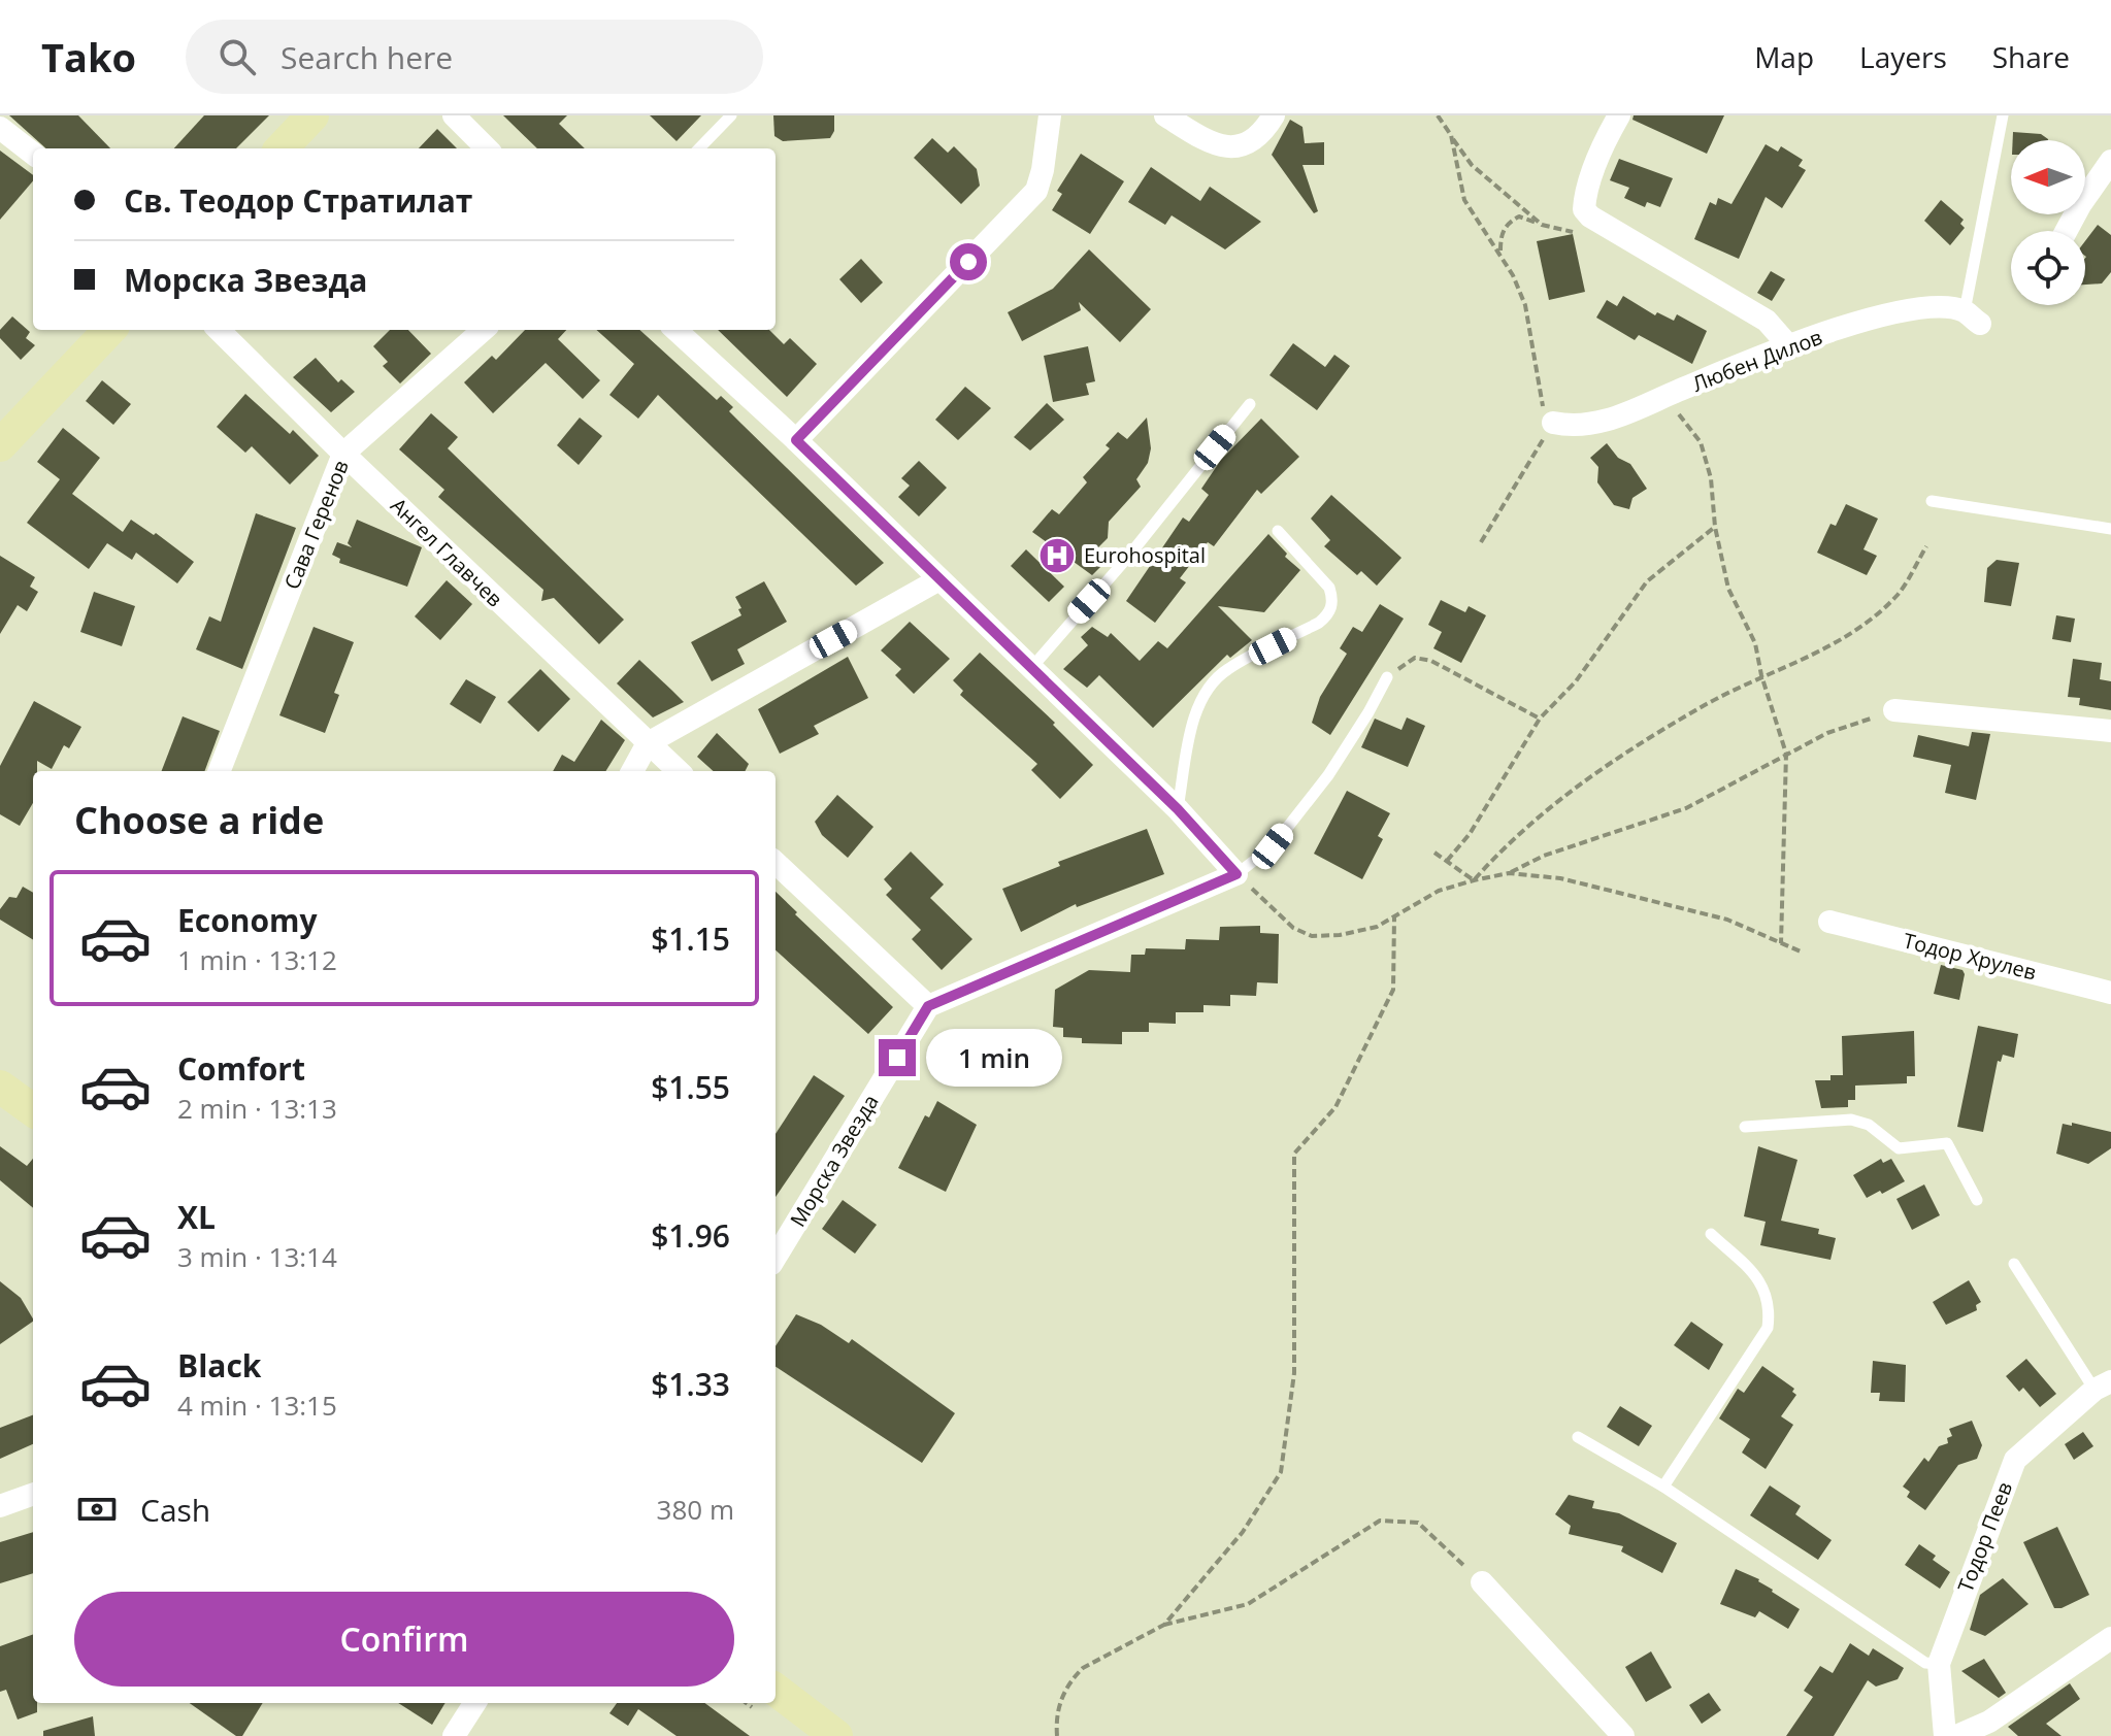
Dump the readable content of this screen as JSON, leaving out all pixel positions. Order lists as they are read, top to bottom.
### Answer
{
  "streets": {
    "street": [
      "Любен Дилов",
      "Сава Геренов",
      "Ангел Главчев",
      "Тодор Хрулев",
      "Морска Звезда",
      "Тодор Пеев"
    ]
  },
  "crossings": [
    ["Сава Геренов", "Ангел Главчев"]
  ],
  "places": {
    "hospital": ["Eurohospital"]
  },
  "north": "left",
  "page": {
    "header": "Tako",
    "search": "Search here",
    "nav": ["Map", "Layers", "Share"],
    "banner": ["Св. Теодор Стратилат", "Морска Звезда"],
    "heading": "Choose a ride",
    "list": [
      {
        "name": "Economy",
        "note": "1 min · 13:12",
        "value": "$1.15"
      },
      {
        "name": "Comfort",
        "note": "2 min · 13:13",
        "value": "$1.55"
      },
      {
        "name": "XL",
        "note": "3 min · 13:14",
        "value": "$1.96"
      },
      {
        "name": "Black",
        "note": "4 min · 13:15",
        "value": "$1.33"
      }
    ],
    "bubble": "1 min",
    "pay": ["Cash", "380 m"],
    "buttons": "Confirm"
  }
}
